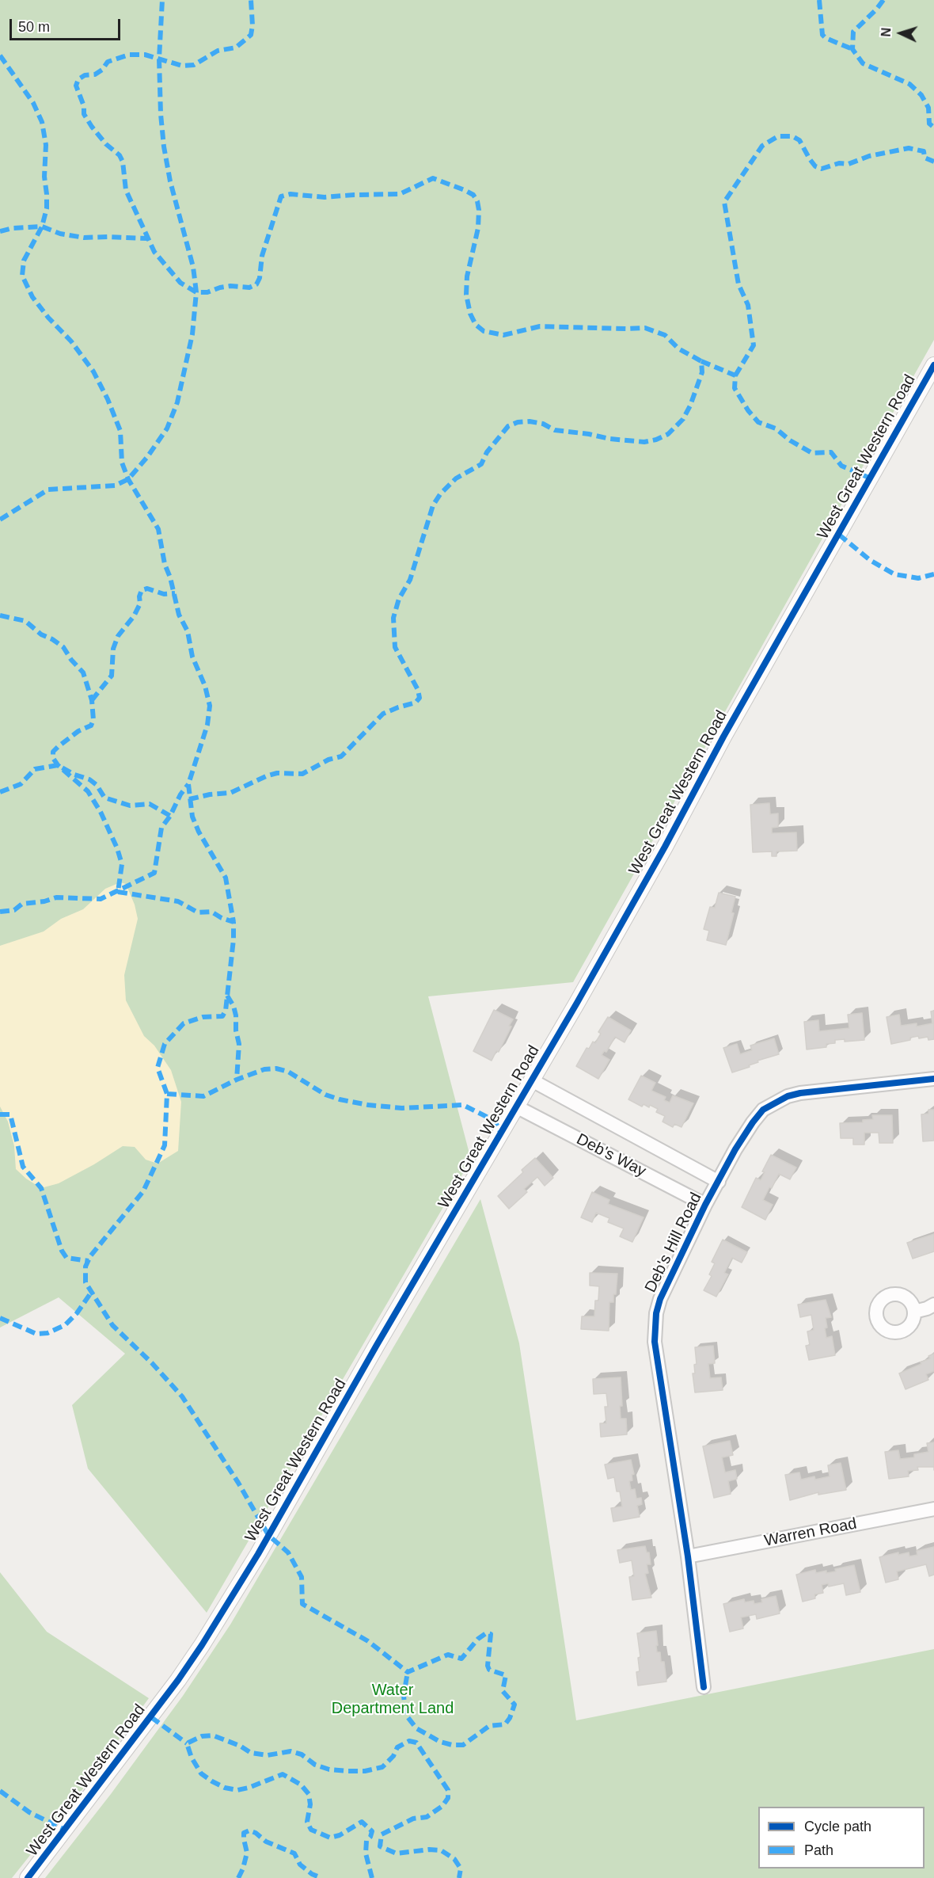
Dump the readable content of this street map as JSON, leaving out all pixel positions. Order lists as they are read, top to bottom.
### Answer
{
  "streets": {
    "street": [
      "West Great Western Road",
      "Deb's Way",
      "Deb's Hill Road",
      "Warren Road"
    ]
  },
  "crossings": [
    ["West Great Western Road", "Deb's Way"],
    ["Deb's Way", "Deb's Hill Road"],
    ["Deb's Hill Road", "Warren Road"]
  ],
  "parks": ["Water Department Land"],
  "legend": ["Cycle path", "Path"],
  "scale_bar": "50 m",
  "north": "left"
}
